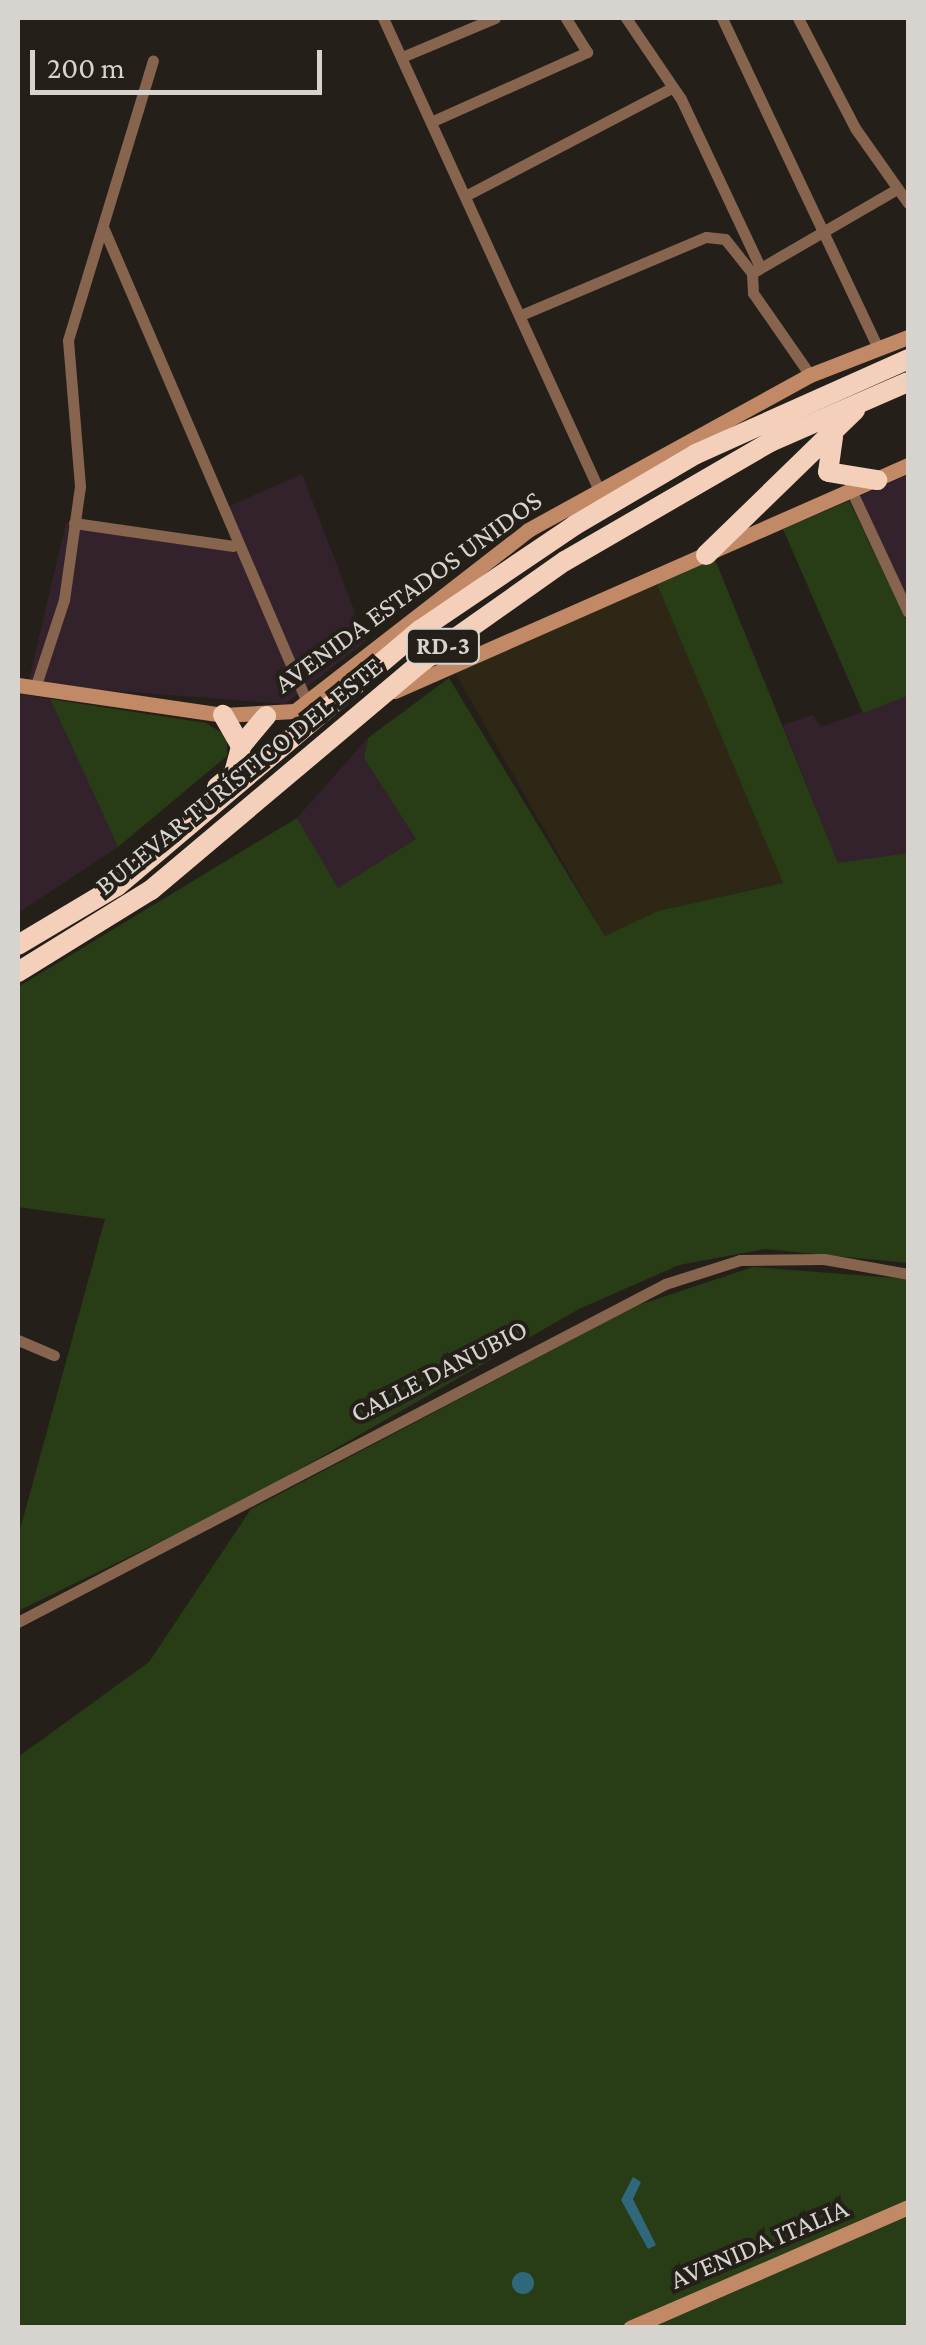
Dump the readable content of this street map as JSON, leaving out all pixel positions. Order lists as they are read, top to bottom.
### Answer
{
  "streets": {
    "highway": ["RD-3", "BULEVAR TURÍSTICO DEL ESTE"],
    "street": ["AVENIDA ESTADOS UNIDOS", "CALLE DANUBIO", "AVENIDA ITALIA"]
  },
  "scale_bar": "200 m"
}
